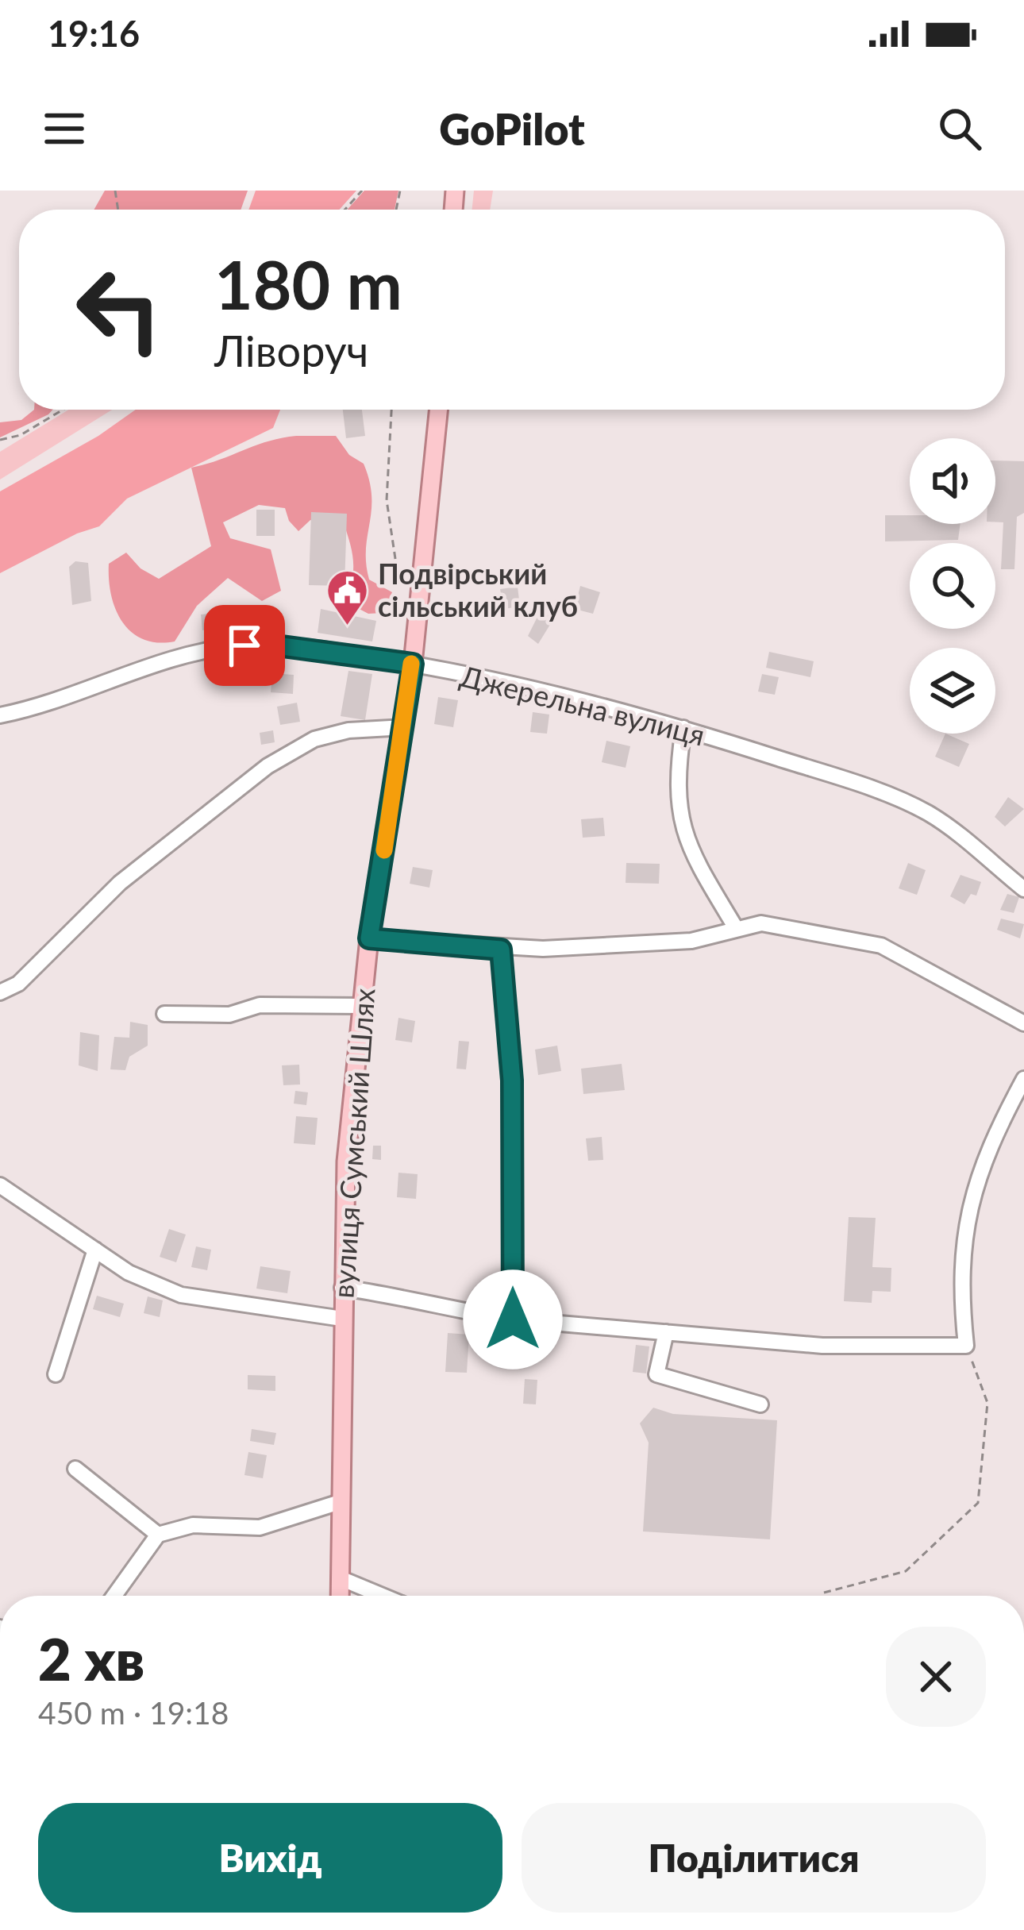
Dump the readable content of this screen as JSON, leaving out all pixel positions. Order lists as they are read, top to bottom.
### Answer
{
  "streets": {
    "main road": ["вулиця Сумський Шлях"],
    "street": ["Джерельна вулиця"]
  },
  "crossings": [
    ["Джерельна вулиця", "вулиця Сумський Шлях"]
  ],
  "places": {
    "public building": ["Подвірський сільський клуб"]
  },
  "page": {
    "status": "19:16",
    "header": "GoPilot",
    "turn": ["180 m", "Ліворуч"],
    "heading": ["2 хв", "450 m · 19:18"],
    "buttons": ["Вихід", "Поділитися"]
  }
}
